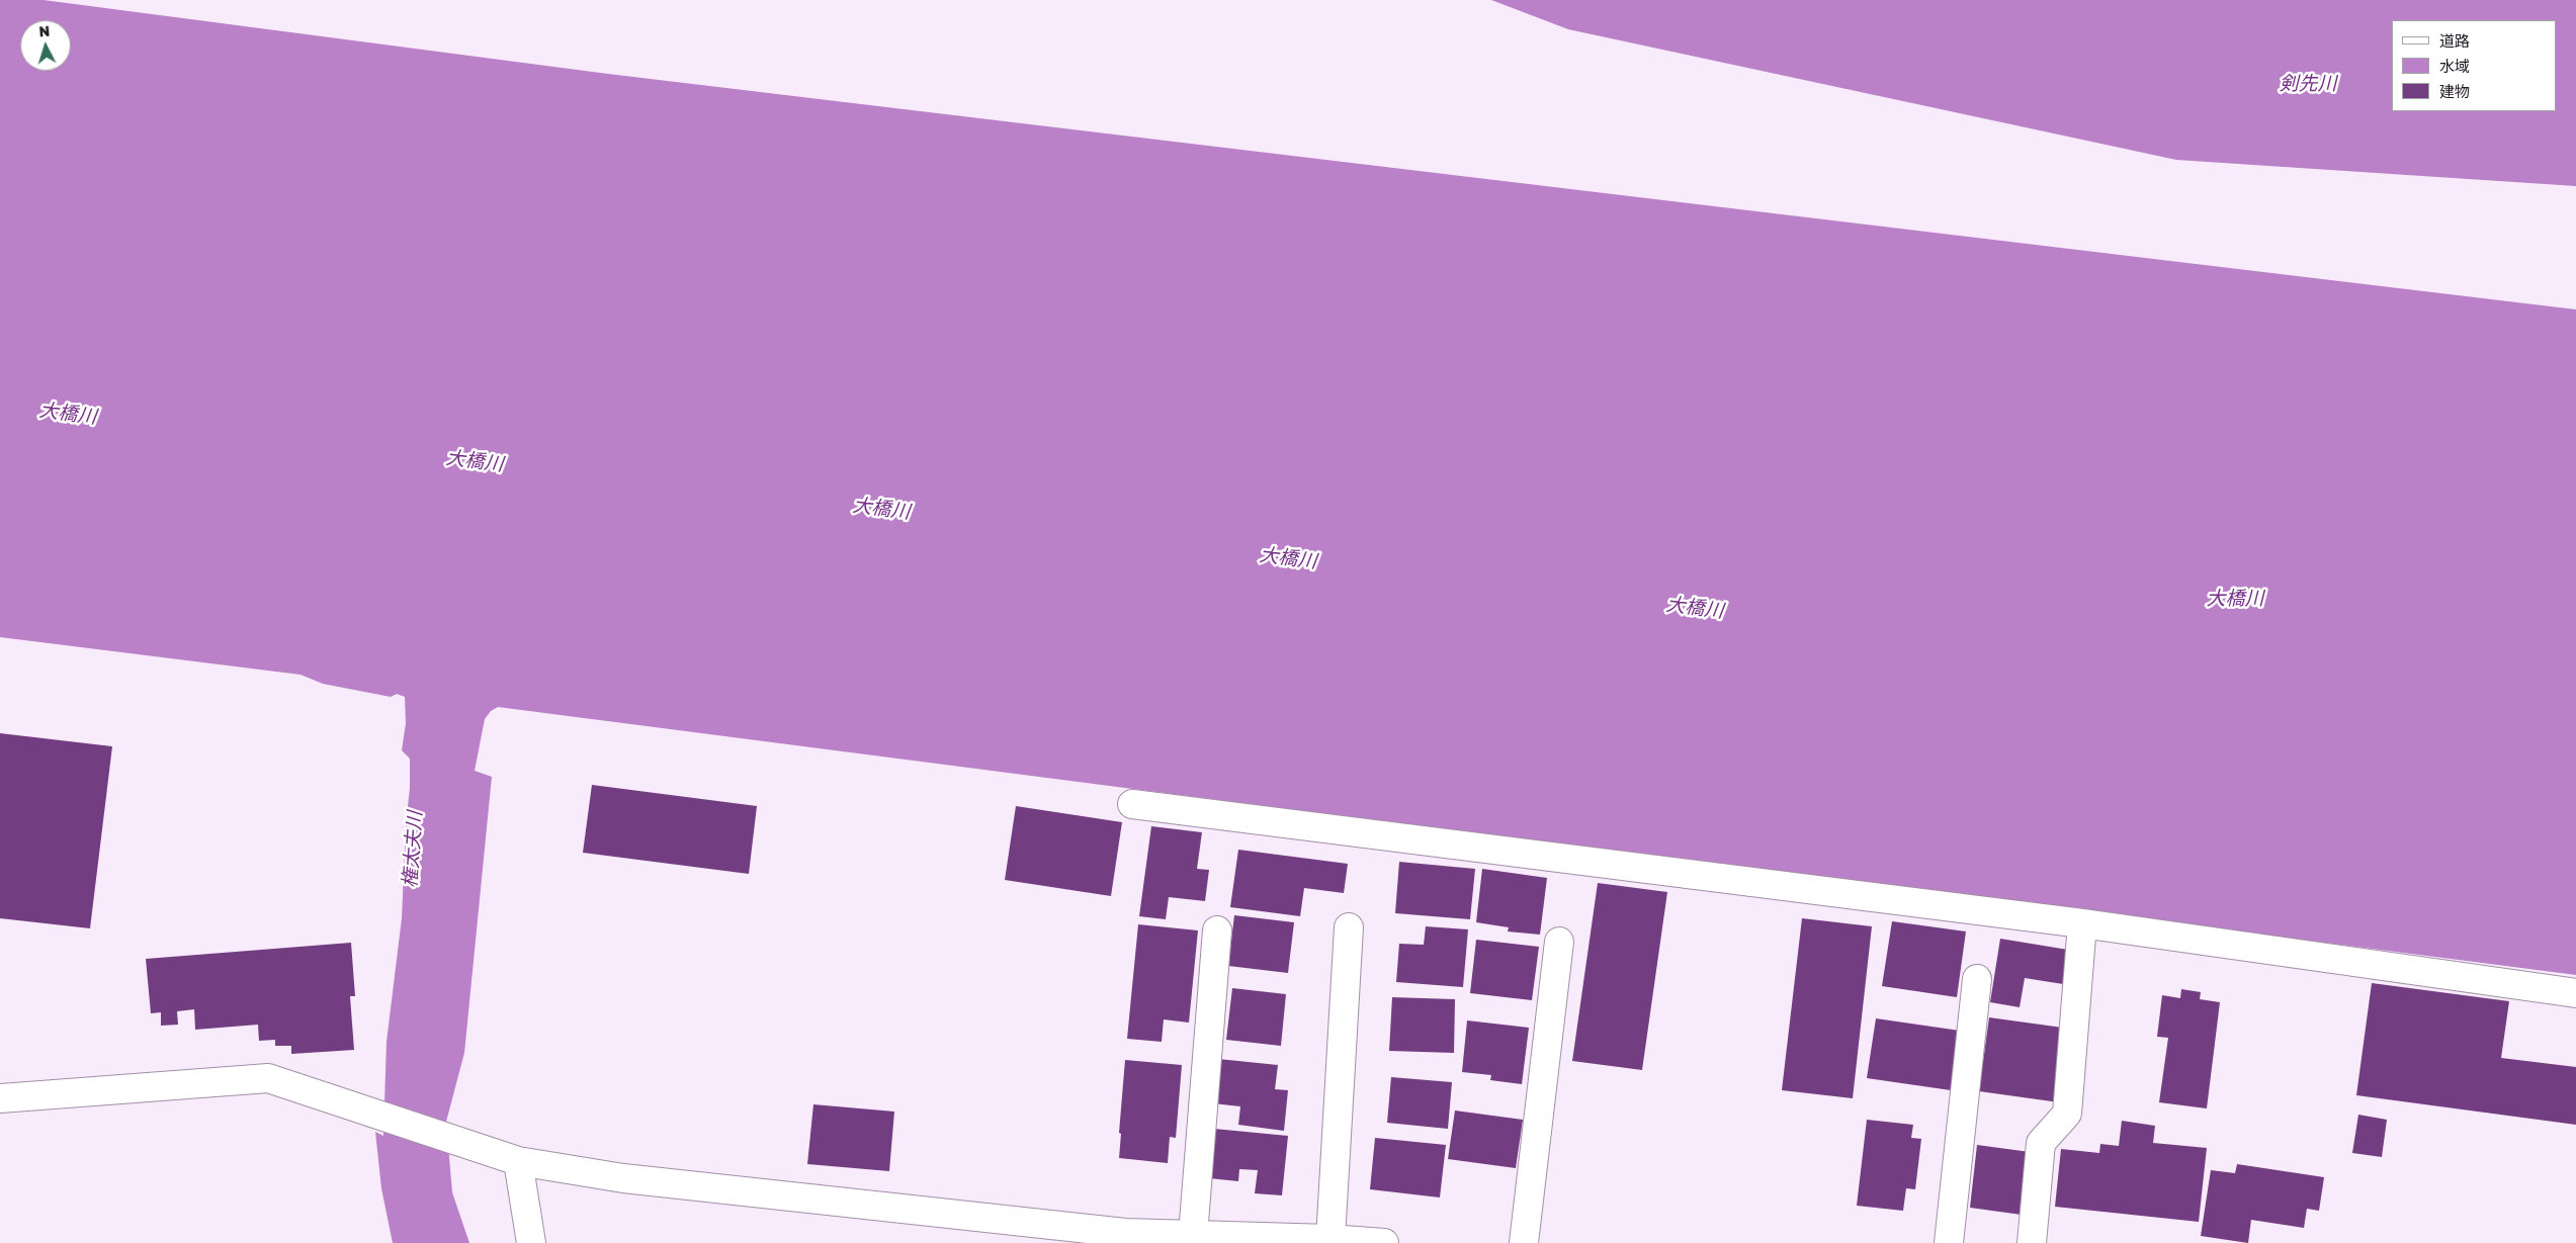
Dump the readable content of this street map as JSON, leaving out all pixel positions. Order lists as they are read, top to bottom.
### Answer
{
  "water": ["剣先川", "大橋川", "権太夫川"],
  "legend": ["道路", "水域", "建物"],
  "north": "top"
}
